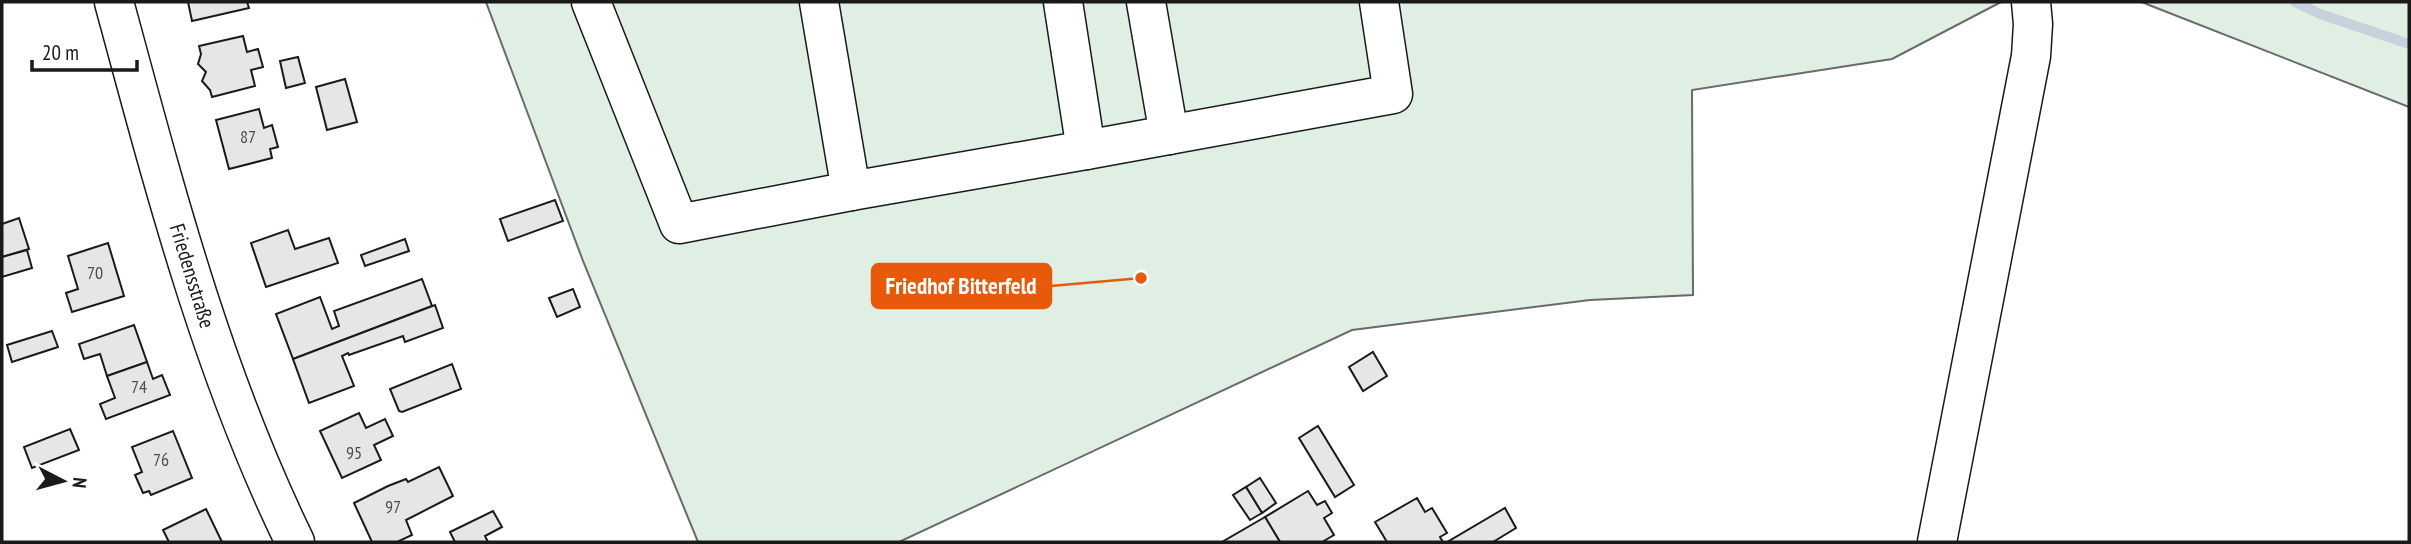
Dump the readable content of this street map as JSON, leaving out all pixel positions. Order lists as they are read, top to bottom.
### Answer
{
  "streets": {
    "street": ["Friedensstraße"]
  },
  "places": ["Friedhof Bitterfeld"],
  "house_numbers": [
    "87",
    "70",
    "74",
    "95",
    "76",
    "97"
  ],
  "scale_bar": "20 m",
  "north": "right"
}
